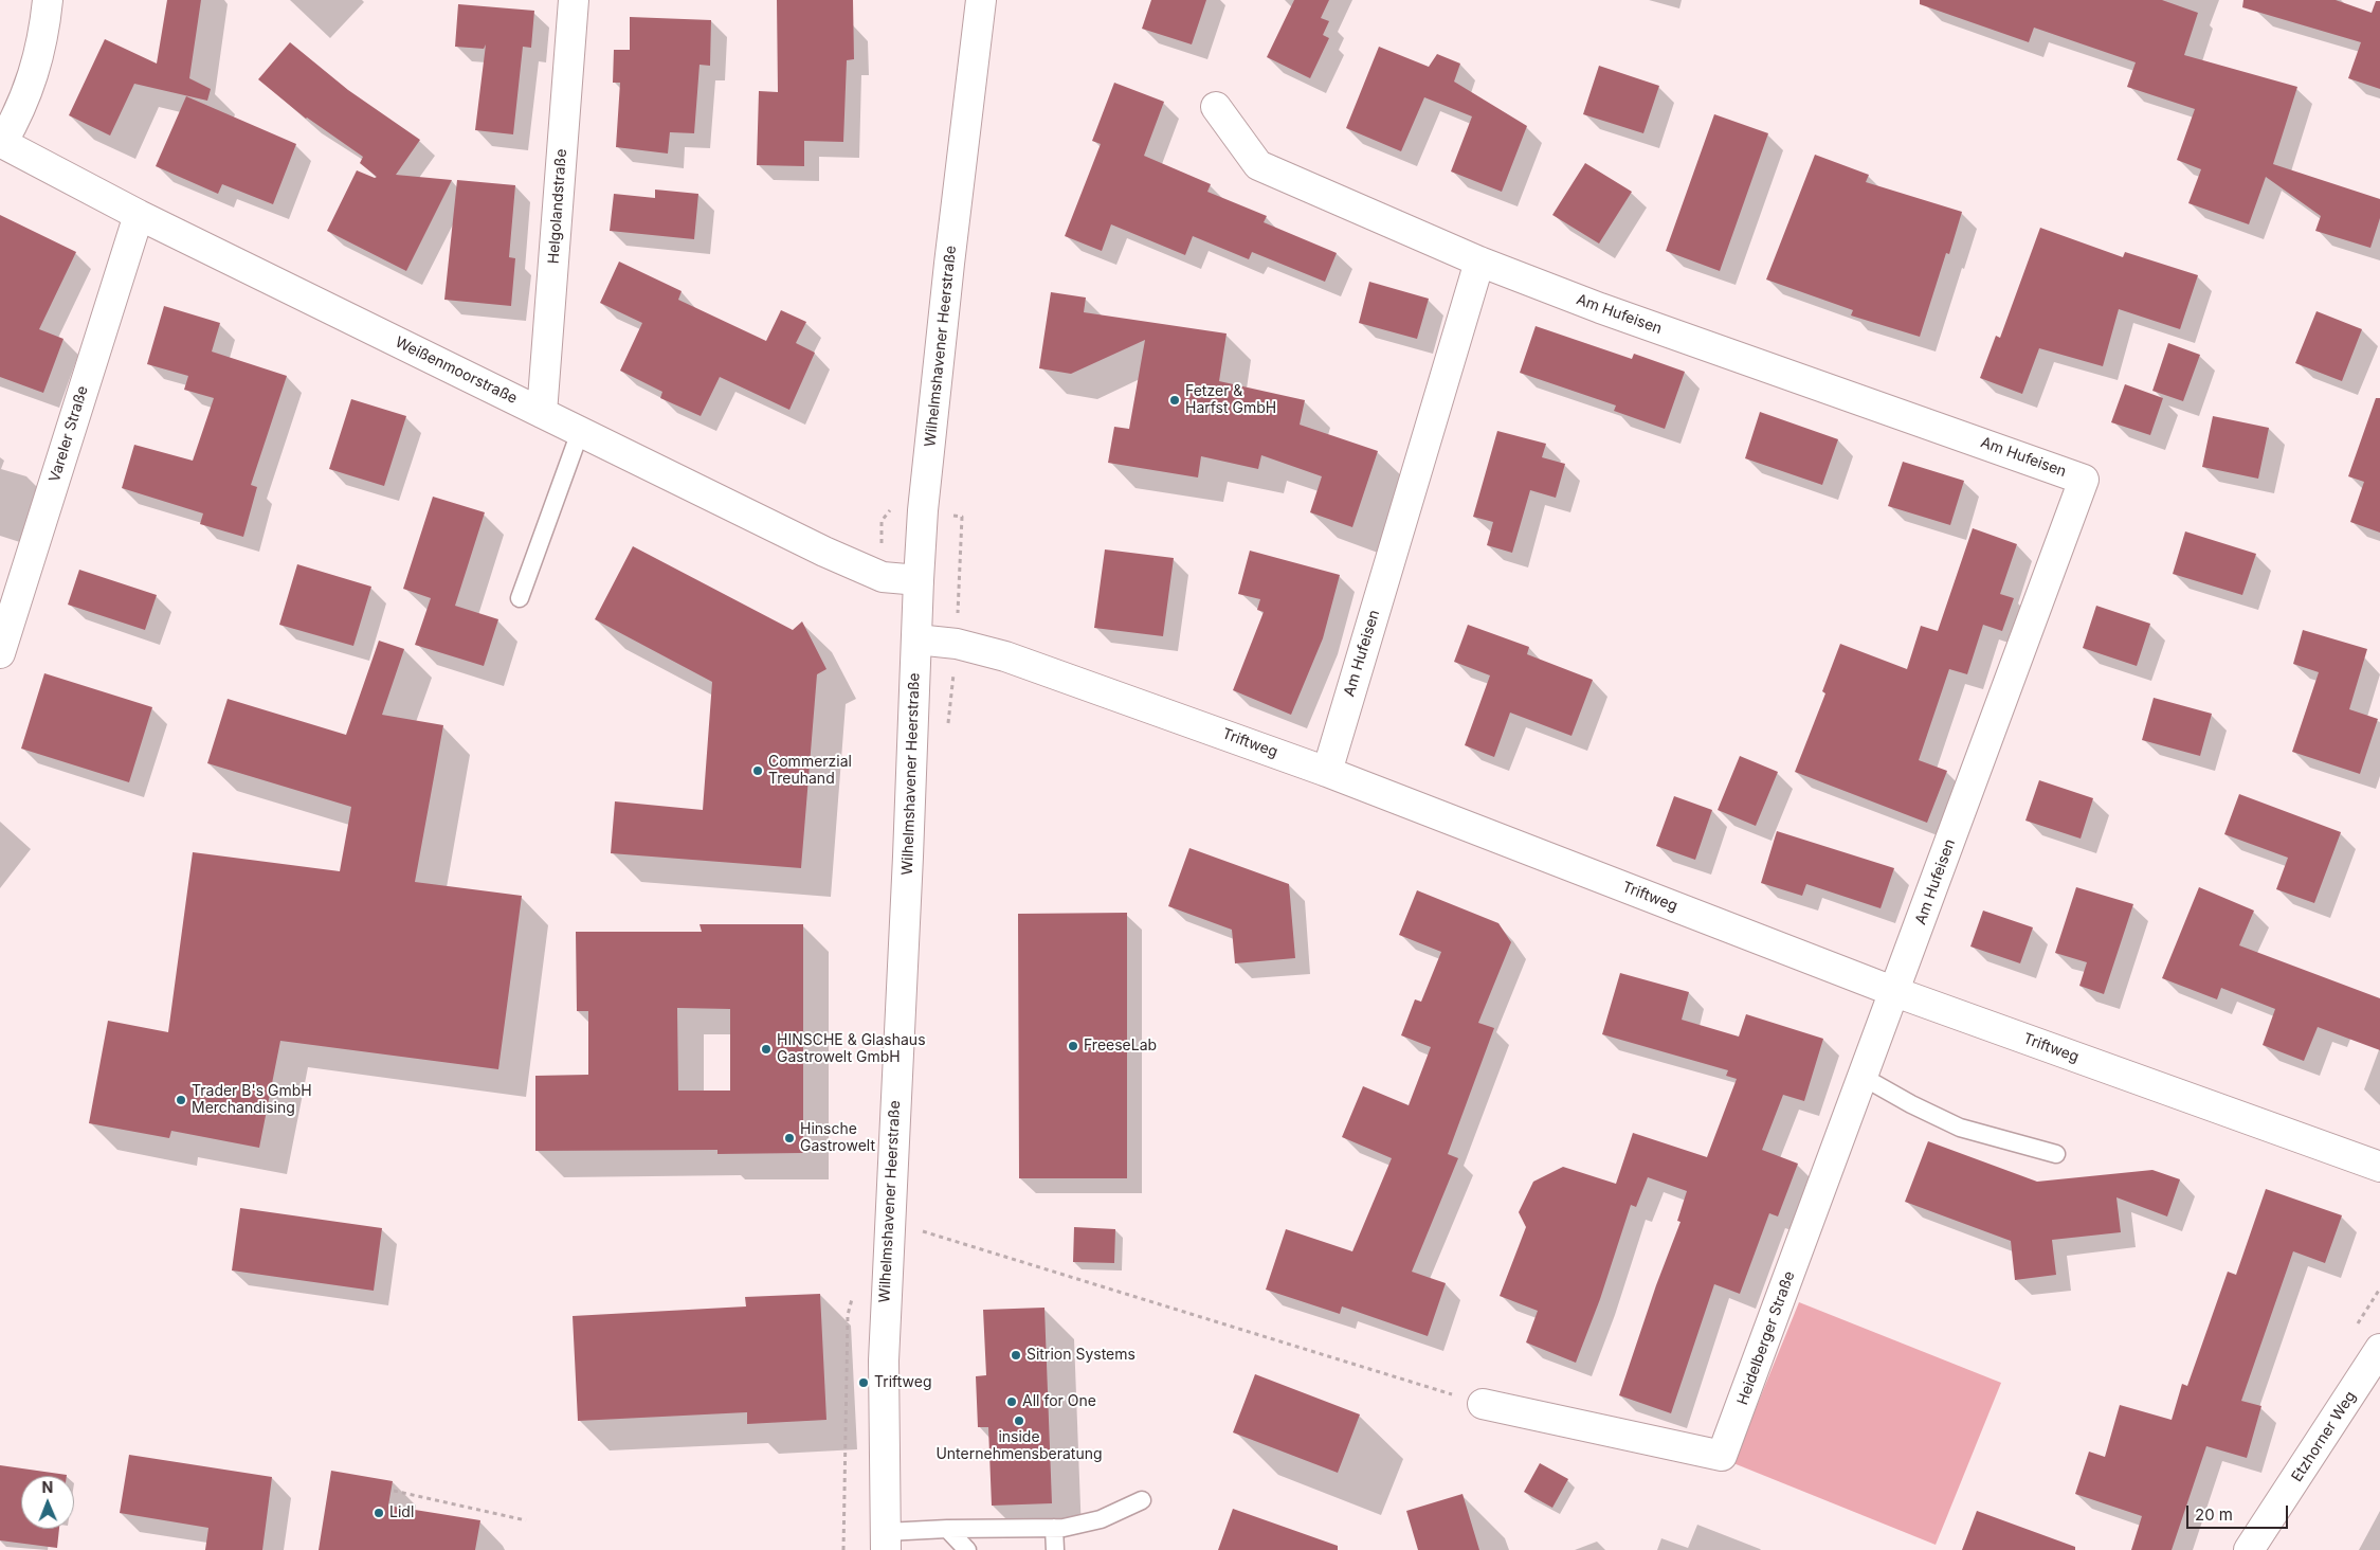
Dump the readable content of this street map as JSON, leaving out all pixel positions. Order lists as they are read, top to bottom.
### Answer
{
  "streets": {
    "street": [
      "Helgolandstraße",
      "Am Hufeisen",
      "Wilhelmshavener Heerstraße",
      "Weißenmoorstraße",
      "Vareler Straße",
      "Triftweg",
      "Heidelberger Straße",
      "Etzhorner Weg"
    ]
  },
  "crossings": [
    ["Helgolandstraße", "Weißenmoorstraße"],
    ["Am Hufeisen", "Triftweg"],
    ["Am Hufeisen", "Heidelberger Straße"],
    ["Wilhelmshavener Heerstraße", "Weißenmoorstraße"],
    ["Wilhelmshavener Heerstraße", "Triftweg"],
    ["Weißenmoorstraße", "Vareler Straße"],
    ["Triftweg", "Heidelberger Straße"]
  ],
  "places": [
    "Fetzer & Harfst GmbH",
    "Commerzial Treuhand",
    "FreeseLab",
    "HINSCHE & Glashaus Gastrowelt GmbH",
    "Trader B's GmbH Merchandising",
    "Hinsche Gastrowelt",
    "Sitrion Systems",
    "Triftweg",
    "All for One",
    "inside Unternehmensberatung",
    "Lidl"
  ],
  "scale_bar": "20 m",
  "north": "top"
}
